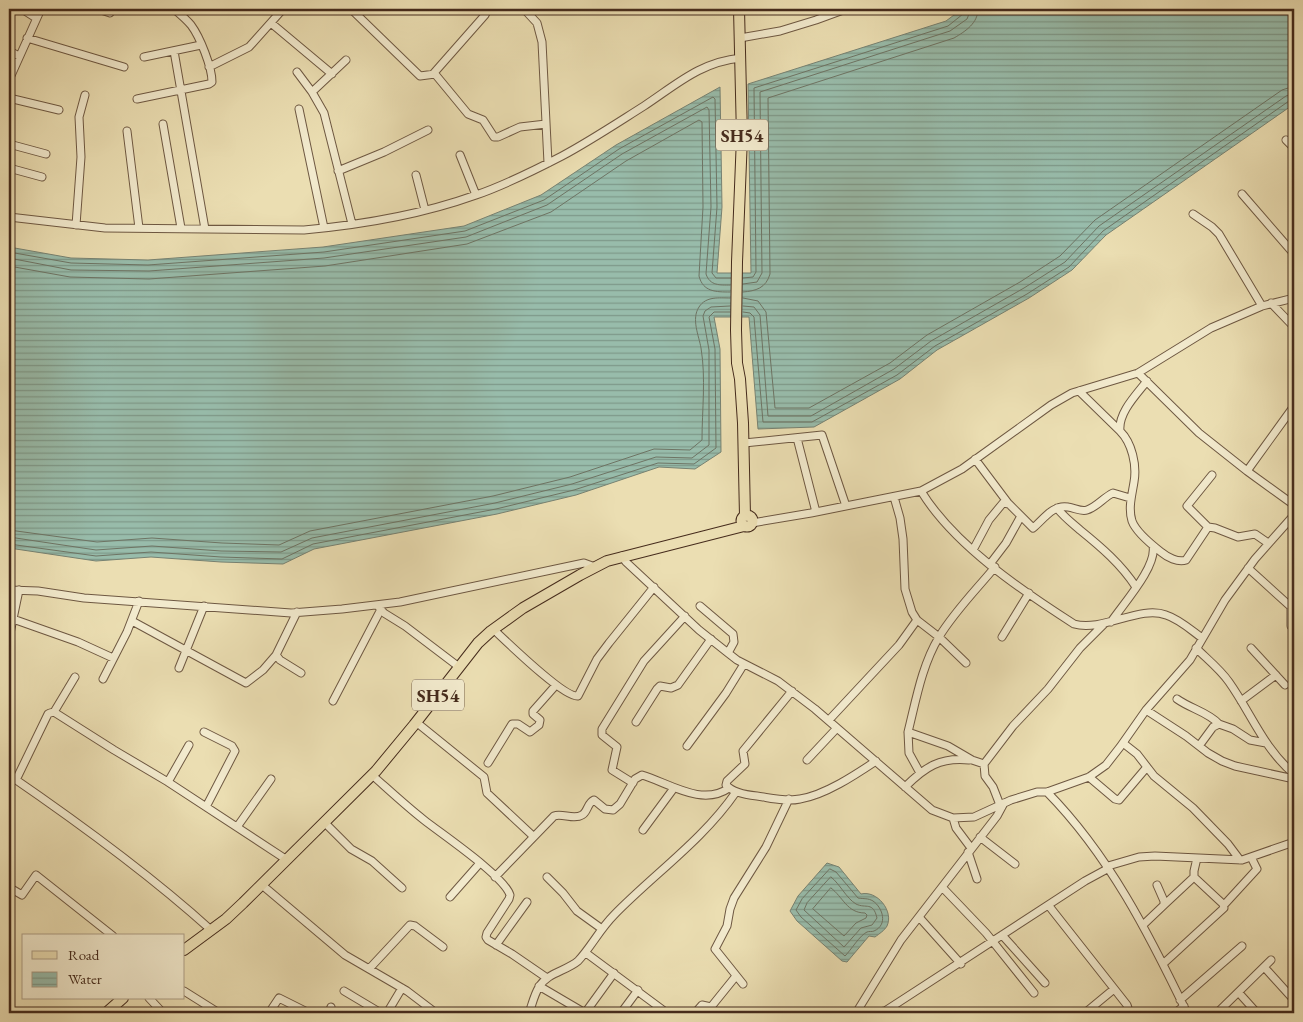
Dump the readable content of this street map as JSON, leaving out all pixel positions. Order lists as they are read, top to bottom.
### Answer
{
  "streets": {
    "main road": ["SH54"]
  },
  "legend": ["Road", "Water"]
}
